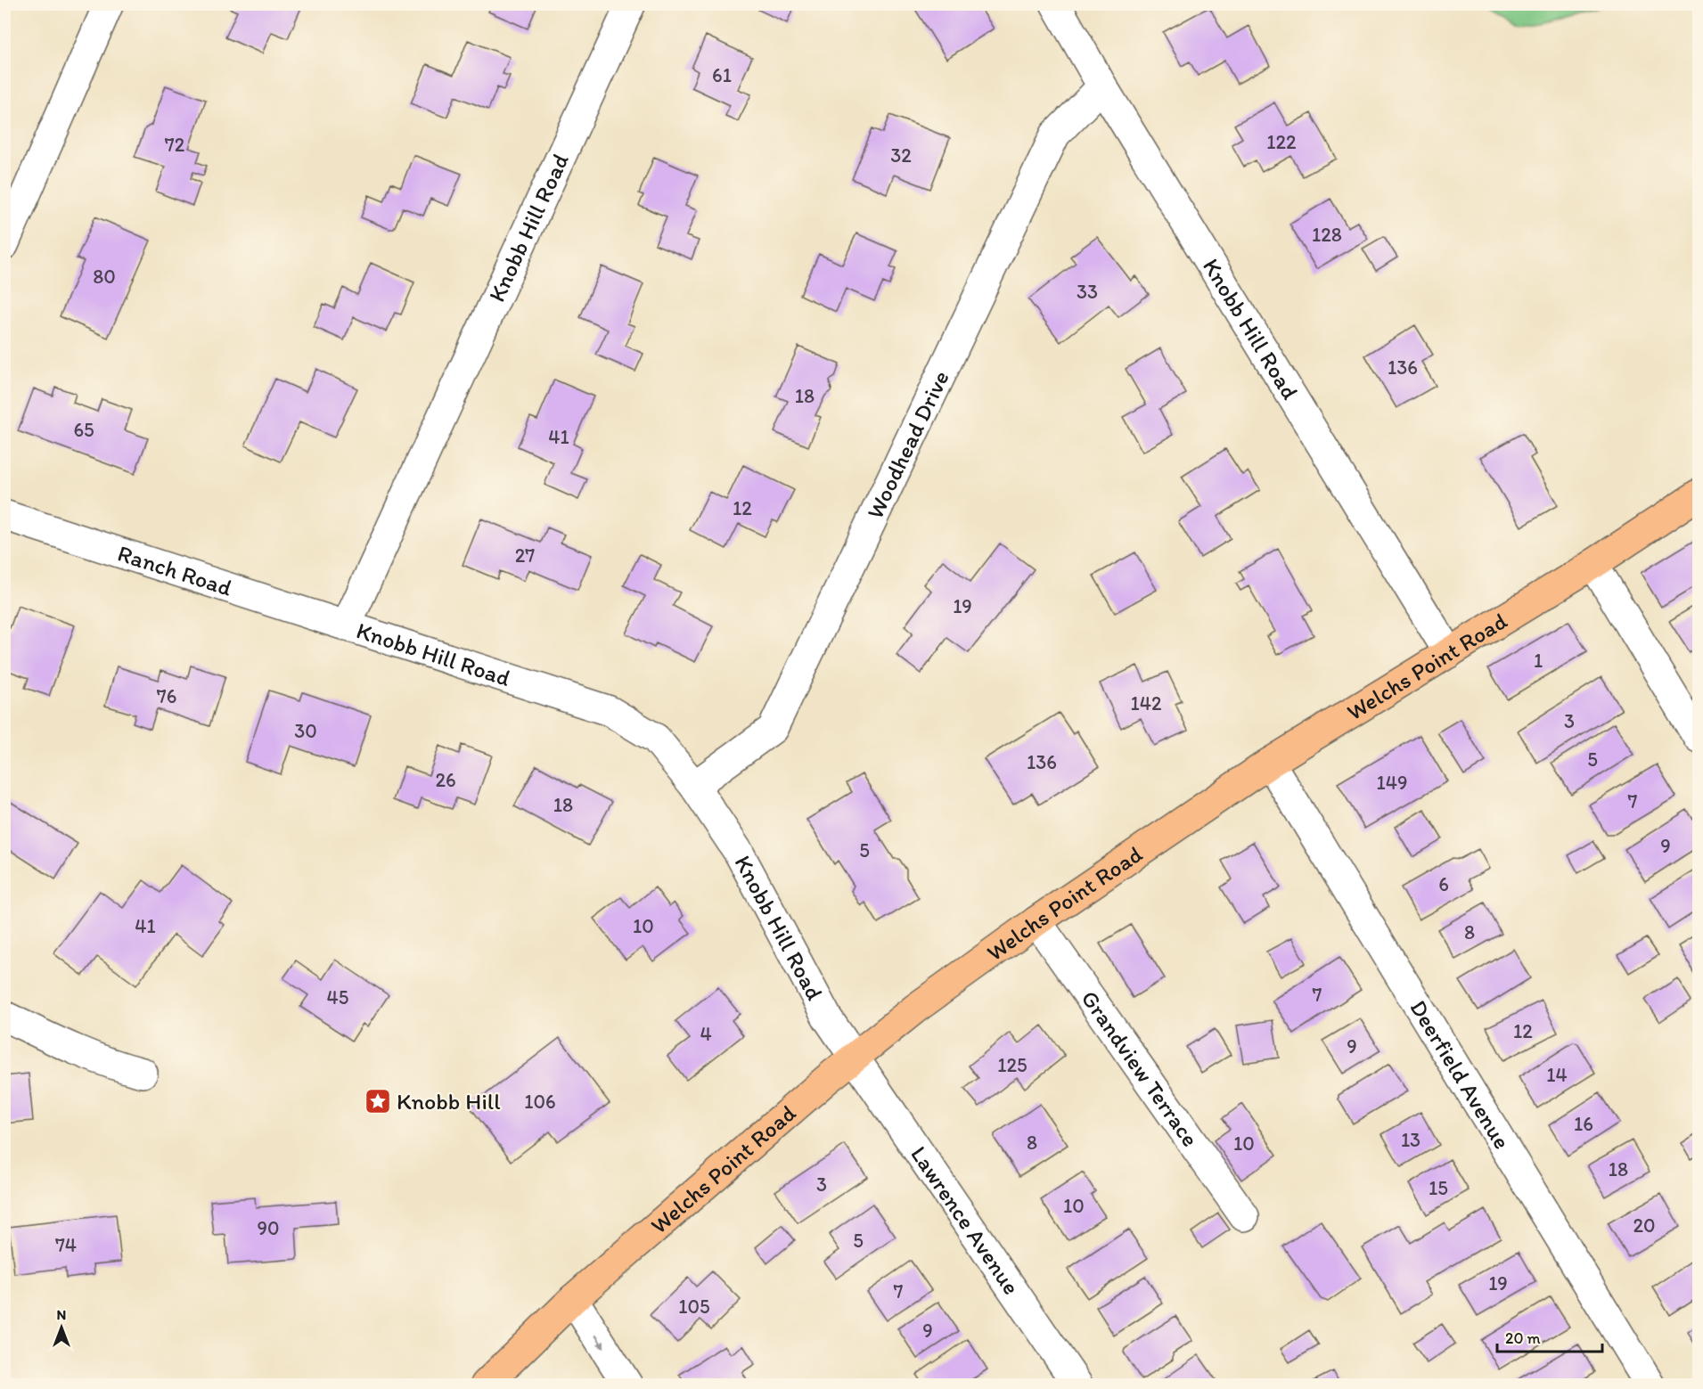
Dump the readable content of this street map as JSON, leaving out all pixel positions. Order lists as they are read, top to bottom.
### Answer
{
  "streets": {
    "main road": ["Welchs Point Road"],
    "street": [
      "Knobb Hill Road",
      "Woodhead Drive",
      "Ranch Road",
      "Grandview Terrace",
      "Deerfield Avenue",
      "Lawrence Avenue"
    ]
  },
  "crossings": [
    ["Knobb Hill Road", "Woodhead Drive"],
    ["Knobb Hill Road", "Ranch Road"],
    ["Knobb Hill Road", "Welchs Point Road"],
    ["Knobb Hill Road", "Lawrence Avenue"],
    ["Welchs Point Road", "Grandview Terrace"],
    ["Welchs Point Road", "Deerfield Avenue"],
    ["Welchs Point Road", "Lawrence Avenue"]
  ],
  "places": {
    "place": ["Knobb Hill"]
  },
  "house_numbers": [
    "61",
    "122",
    "72",
    "32",
    "128",
    "80",
    "33",
    "136",
    "18",
    "65",
    "41",
    "12",
    "27",
    "19",
    "1",
    "76",
    "142",
    "3",
    "30",
    "5",
    "136",
    "26",
    "149",
    "7",
    "18",
    "9",
    "5",
    "6",
    "41",
    "10",
    "8",
    "7",
    "45",
    "12",
    "4",
    "9",
    "125",
    "14",
    "106",
    "16",
    "13",
    "8",
    "10",
    "18",
    "3",
    "15",
    "10",
    "20",
    "90",
    "5",
    "74",
    "19",
    "7",
    "105",
    "9"
  ],
  "scale_bar": "20 m",
  "north": "top"
}
